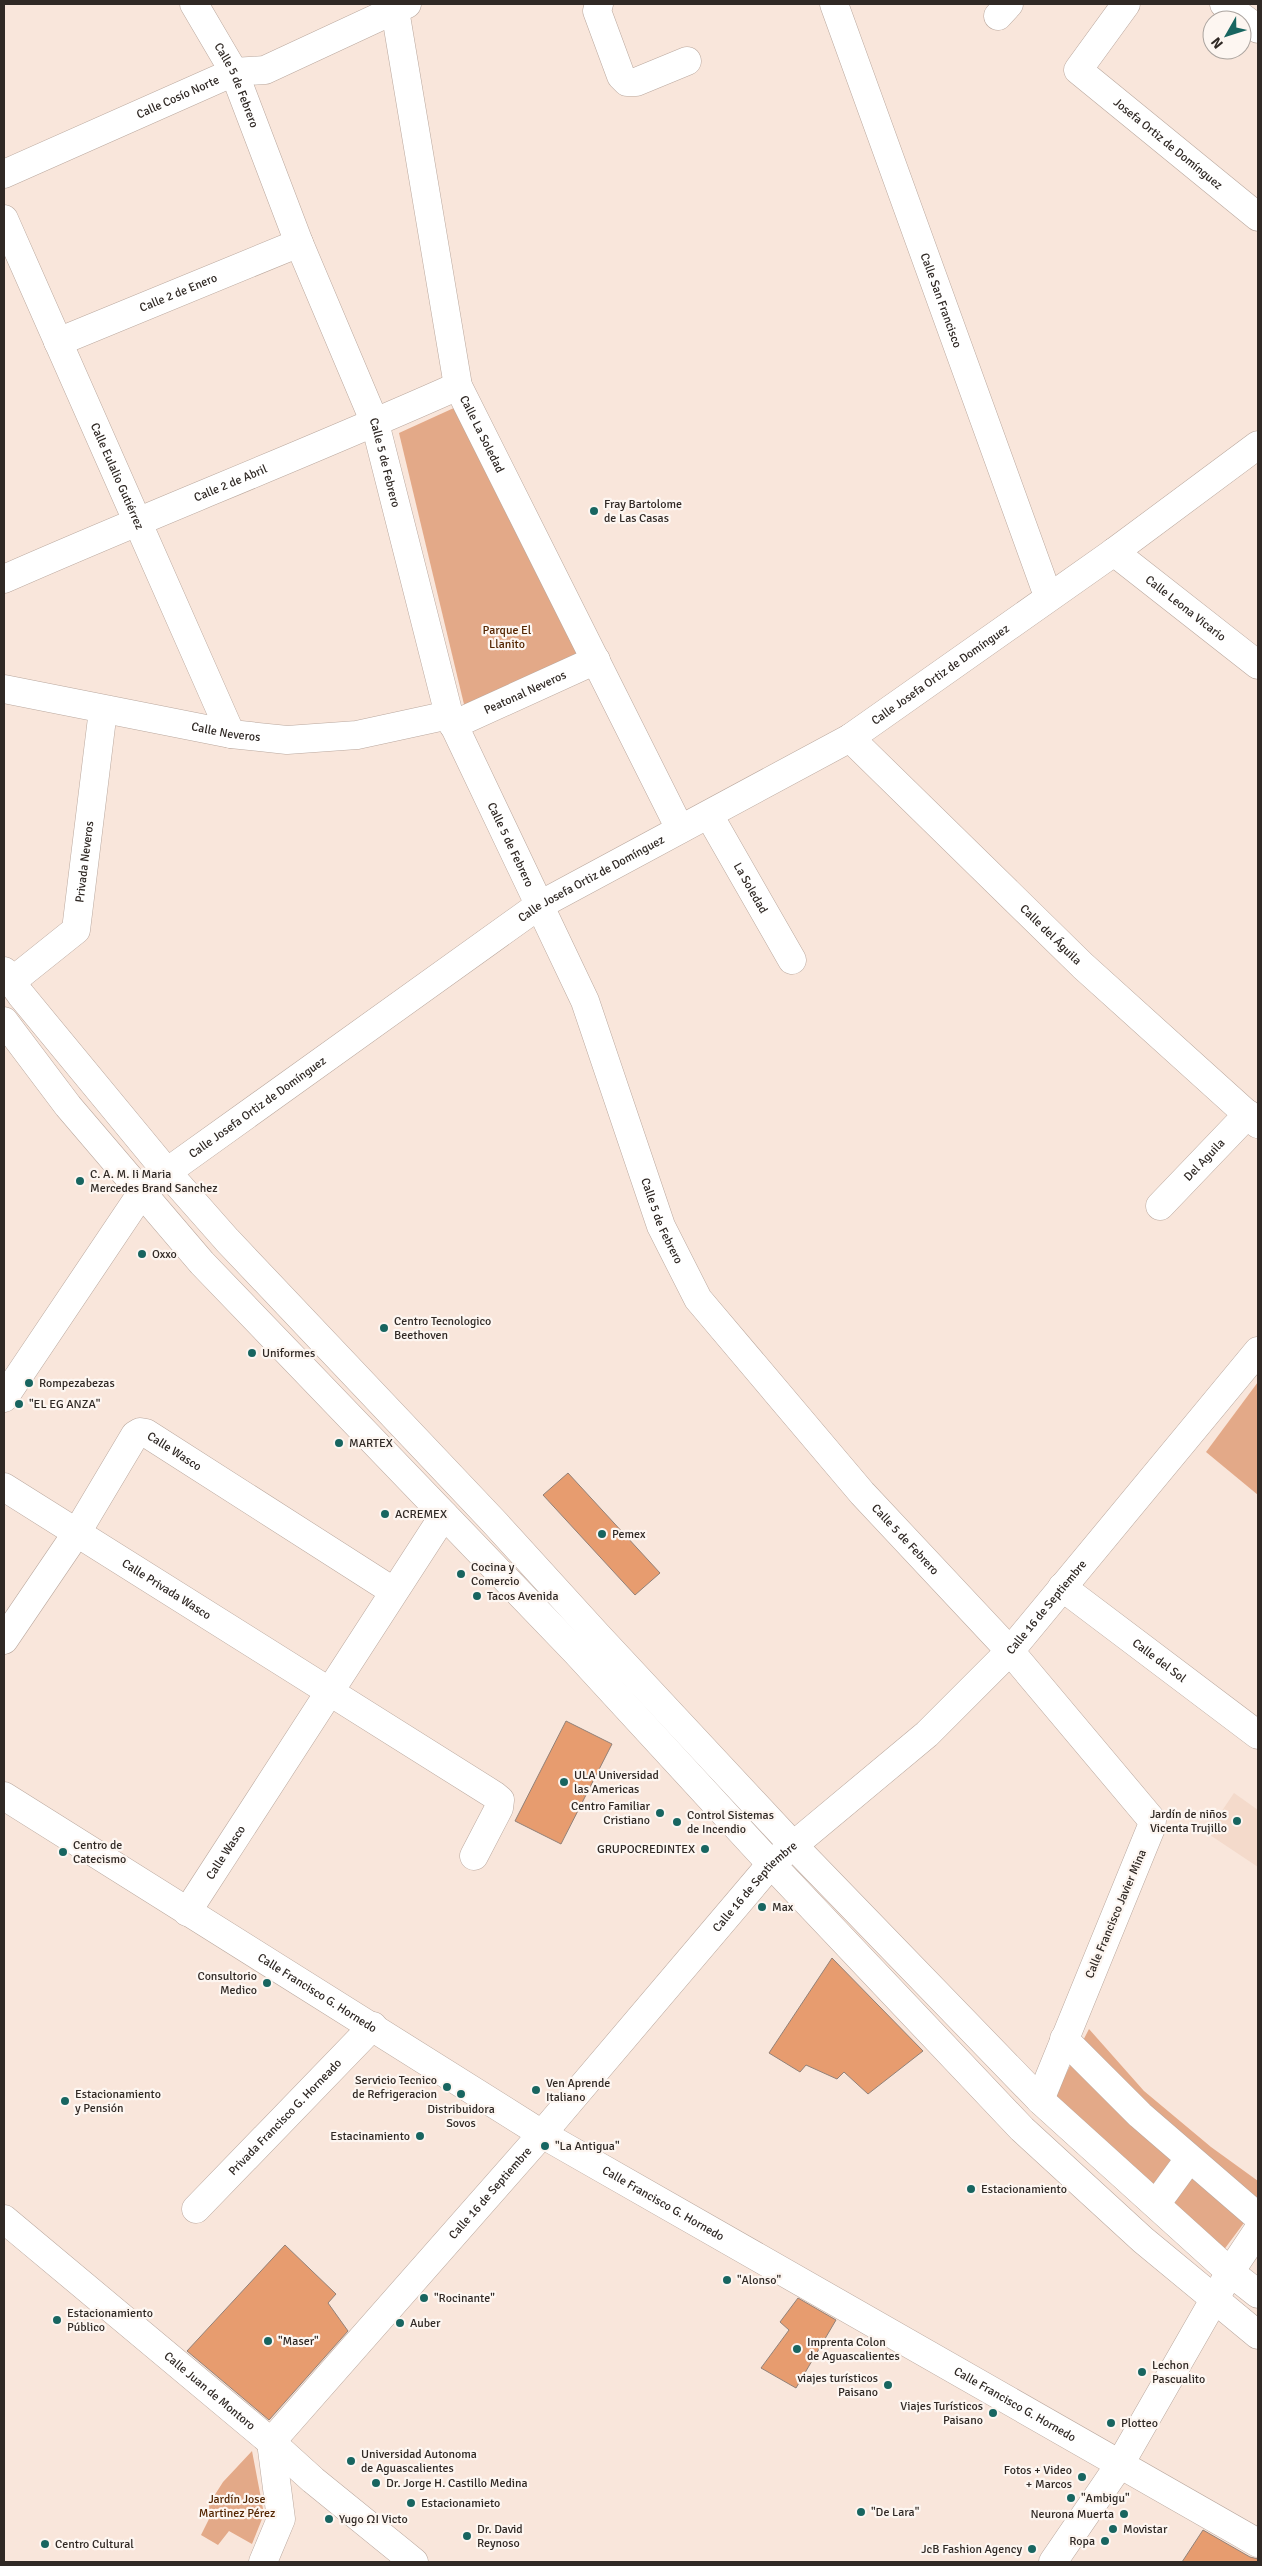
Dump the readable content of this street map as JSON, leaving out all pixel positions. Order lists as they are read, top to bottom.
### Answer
{
  "streets": {
    "street": [
      "Calle 5 de Febrero",
      "Calle Cosío Norte",
      "Josefa Ortiz de Domínguez",
      "Calle 2 de Enero",
      "Calle San Francisco",
      "Calle La Soledad",
      "Calle Eulalio Gutiérrez",
      "Calle 2 de Abril",
      "Calle Leona Vicario",
      "Calle Josefa Ortiz de Domínguez",
      "Peatonal Neveros",
      "Calle Neveros",
      "Privada Neveros",
      "La Soledad",
      "Calle del Águila",
      "Del Aguila",
      "Calle Wasco",
      "Calle Privada Wasco",
      "Calle 16 de Septiembre",
      "Calle del Sol",
      "Calle Francisco Javier Mina",
      "Calle Francisco G. Hornedo",
      "Privada Francisco G. Horneado",
      "Calle Juan de Montoro"
    ]
  },
  "crossings": [
    ["Calle 5 de Febrero", "Calle Cosío Norte"],
    ["Calle 5 de Febrero", "Calle 2 de Enero"],
    ["Calle 5 de Febrero", "Calle 2 de Abril"],
    ["Calle 5 de Febrero", "Calle Josefa Ortiz de Domínguez"],
    ["Calle 5 de Febrero", "Peatonal Neveros"],
    ["Calle 5 de Febrero", "Calle Neveros"],
    ["Calle 5 de Febrero", "Calle 16 de Septiembre"],
    ["Calle 5 de Febrero", "Calle Francisco Javier Mina"],
    ["Calle Cosío Norte", "Calle La Soledad"],
    ["Calle 2 de Enero", "Calle Eulalio Gutiérrez"],
    ["Calle San Francisco", "Calle Josefa Ortiz de Domínguez"],
    ["Calle La Soledad", "Calle 2 de Abril"],
    ["Calle La Soledad", "Calle Josefa Ortiz de Domínguez"],
    ["Calle La Soledad", "Peatonal Neveros"],
    ["Calle Eulalio Gutiérrez", "Calle 2 de Abril"],
    ["Calle Eulalio Gutiérrez", "Calle Neveros"],
    ["Calle Leona Vicario", "Calle Josefa Ortiz de Domínguez"],
    ["Calle Josefa Ortiz de Domínguez", "La Soledad"],
    ["Calle Josefa Ortiz de Domínguez", "Calle del Águila"],
    ["Peatonal Neveros", "Calle Neveros"],
    ["Calle Neveros", "Privada Neveros"],
    ["Calle del Águila", "Del Aguila"],
    ["Calle Wasco", "Calle Privada Wasco"],
    ["Calle Wasco", "Calle Francisco G. Hornedo"],
    ["Calle 16 de Septiembre", "Calle del Sol"],
    ["Calle 16 de Septiembre", "Calle Francisco Javier Mina"],
    ["Calle 16 de Septiembre", "Calle Francisco G. Hornedo"],
    ["Calle 16 de Septiembre", "Calle Juan de Montoro"],
    ["Calle Francisco G. Hornedo", "Privada Francisco G. Horneado"]
  ],
  "parks": ["Parque El Llanito", "Jardín Jose Martinez Pérez"],
  "places": [
    "Fray Bartolome de Las Casas",
    "C. A. M. Ii Maria Mercedes Brand Sanchez",
    "Oxxo",
    "Centro Tecnologico Beethoven",
    "Uniformes",
    "Rompezabezas",
    "\"EL EG ANZA\"",
    "MARTEX",
    "ACREMEX",
    "Pemex",
    "Cocina y Comercio",
    "Tacos Avenida",
    "ULA Universidad las Americas",
    "Centro Familiar Cristiano",
    "Jardín de niños Vicenta Trujillo",
    "Control Sistemas de Incendio",
    "GRUPOCREDINTEX",
    "Centro de Catecismo",
    "Max",
    "Consultorio Medico",
    "Servicio Tecnico de Refrigeracion",
    "Ven Aprende Italiano",
    "Distribuidora Sovos",
    "Estacionamiento y Pensión",
    "Estacinamiento",
    "\"La Antigua\"",
    "Estacionamiento",
    "\"Alonso\"",
    "\"Rocinante\"",
    "Estacionamiento Público",
    "Auber",
    "\"Maser\"",
    "Imprenta Colon de Aguascalientes",
    "Lechon Pascualito",
    "viajes turísticos Paisano",
    "Viajes Turísticos Paisano",
    "Plotteo",
    "Universidad Autonoma de Aguascalientes",
    "Fotos + Video + Marcos",
    "Dr. Jorge H. Castillo Medina",
    "\"Ambigu\"",
    "Estacionamieto",
    "\"De Lara\"",
    "Neurona Muerta",
    "Yugo ΩI Victo",
    "Movistar",
    "Dr. David Reynoso",
    "Ropa",
    "Centro Cultural",
    "JcB Fashion Agency"
  ],
  "north": "bottom left"
}
